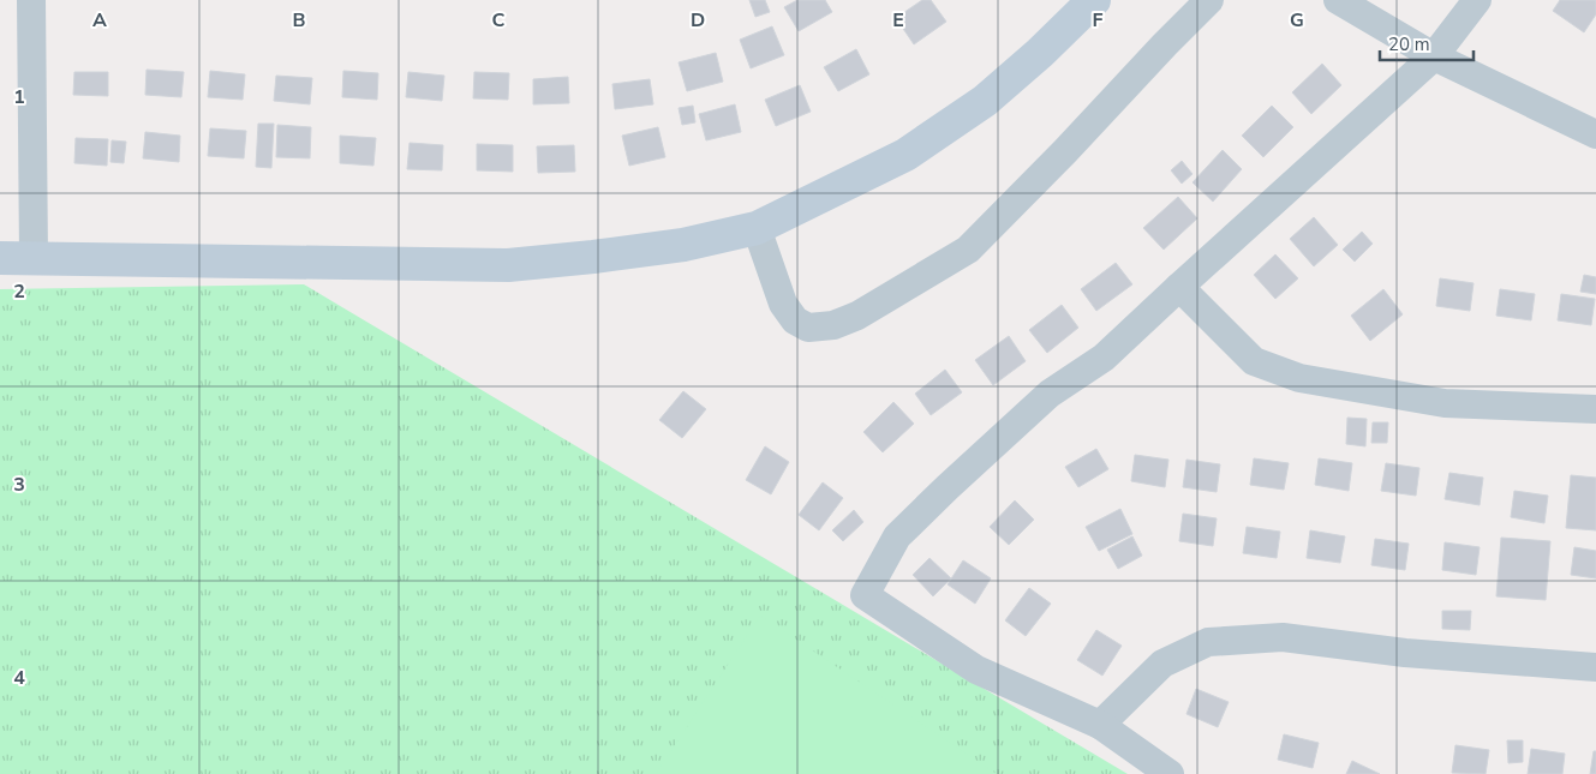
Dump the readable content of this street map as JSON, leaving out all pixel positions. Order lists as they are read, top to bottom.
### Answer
{
  "scale_bar": "20 m",
  "grid": {
    "columns": [
      "A",
      "B",
      "C",
      "D",
      "E",
      "F",
      "G"
    ],
    "rows": [
      "1",
      "2",
      "3",
      "4"
    ]
  }
}
